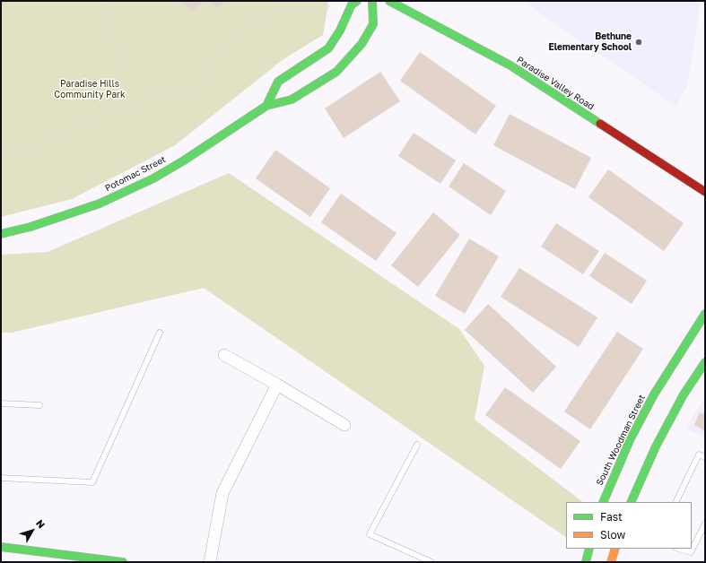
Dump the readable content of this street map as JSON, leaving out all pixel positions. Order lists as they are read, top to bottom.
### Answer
{
  "streets": {
    "main road": ["Paradise Valley Road", "Potomac Street", "South Woodman Street"]
  },
  "parks": ["Paradise Hills Community Park"],
  "places": ["Bethune Elementary School"],
  "legend": ["Fast", "Slow"],
  "north": "top right"
}
